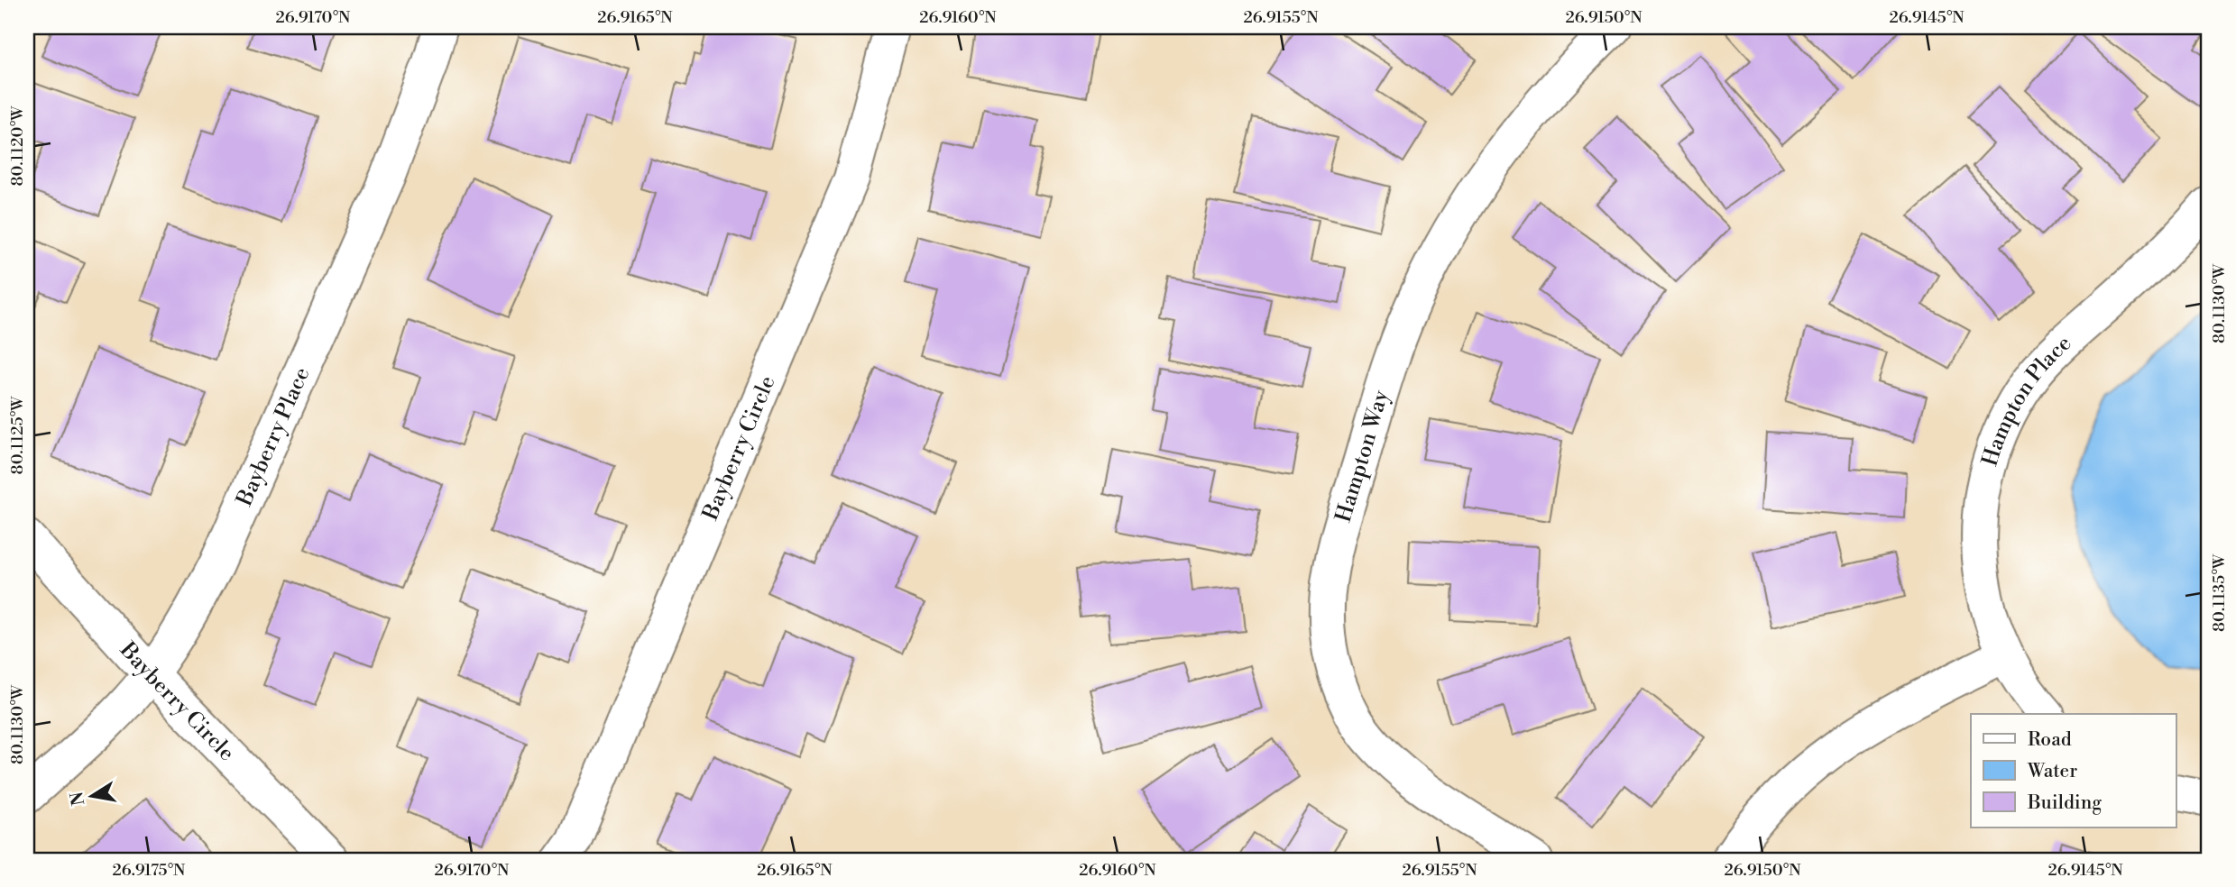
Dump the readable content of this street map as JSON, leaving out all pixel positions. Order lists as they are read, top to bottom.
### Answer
{
  "streets": {
    "street": [
      "Hampton Place",
      "Bayberry Place",
      "Bayberry Circle",
      "Hampton Way"
    ]
  },
  "crossings": [
    ["Bayberry Place", "Bayberry Circle"]
  ],
  "legend": ["Road", "Water", "Building"],
  "north": "left",
  "coordinates": [
    "26.9170°N",
    "26.9165°N",
    "26.9160°N",
    "26.9155°N",
    "26.9150°N",
    "26.9145°N",
    "80.1120°W",
    "80.1130°W",
    "80.1125°W",
    "80.1135°W",
    "26.9175°N"
  ]
}
